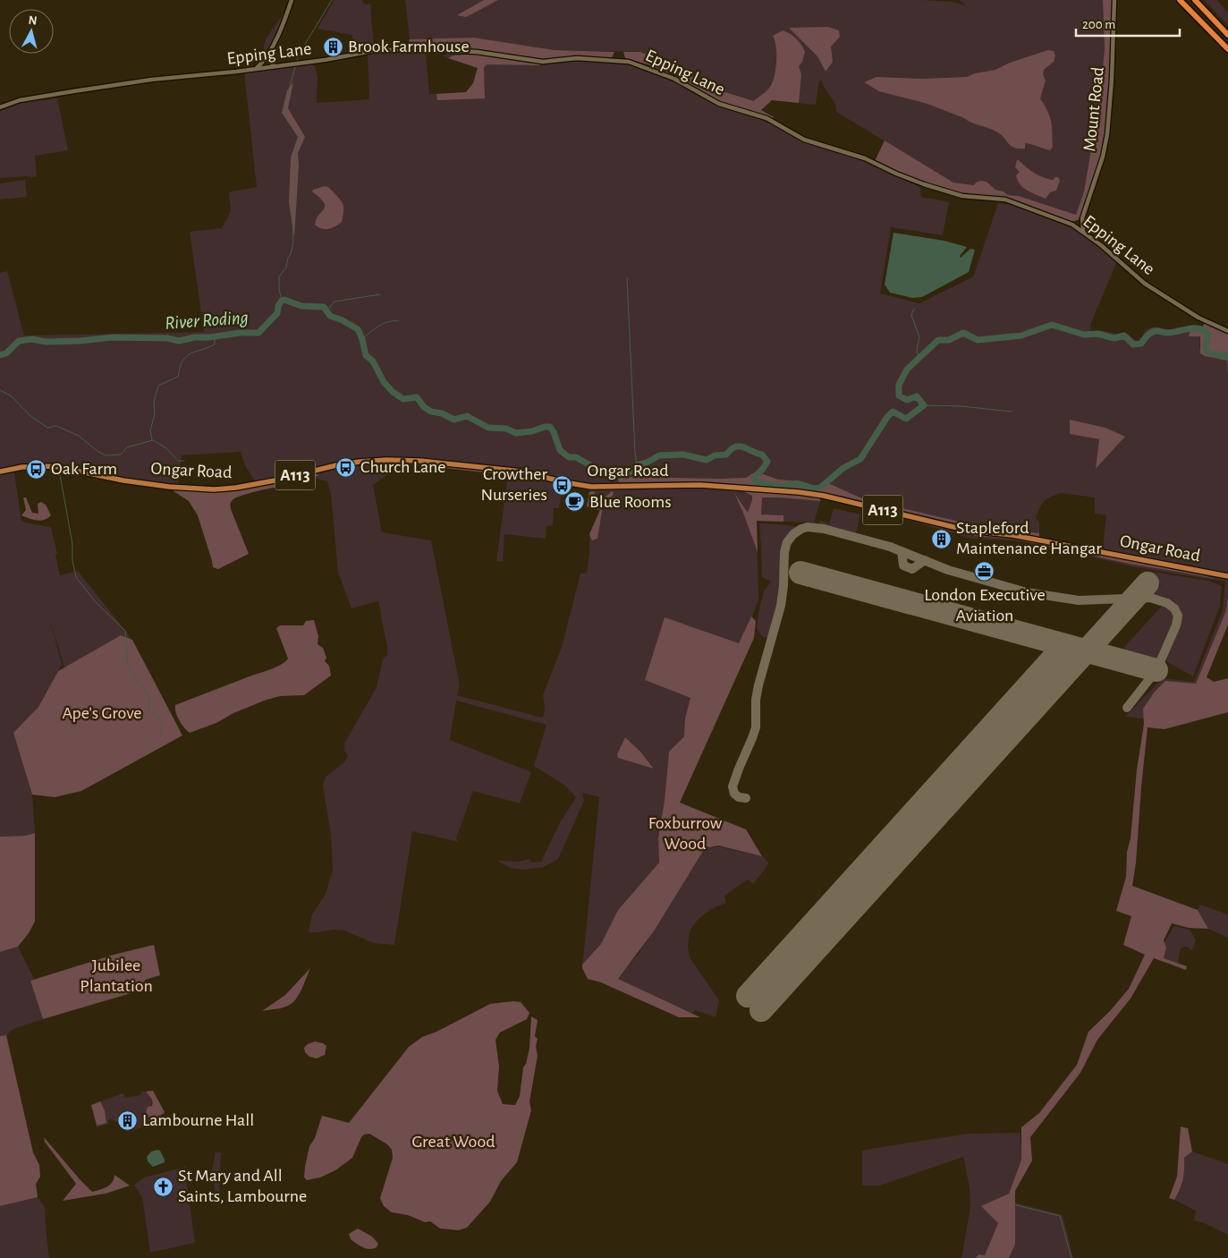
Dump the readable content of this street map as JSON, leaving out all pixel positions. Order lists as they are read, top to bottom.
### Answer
{
  "streets": {
    "main road": ["Ongar Road", "A113"],
    "street": ["Epping Lane", "Mount Road"]
  },
  "crossings": [
    ["Epping Lane", "Mount Road"]
  ],
  "water": ["River Roding"],
  "parks": [
    "Ape's Grove",
    "Foxburrow Wood",
    "Jubilee Plantation",
    "Great Wood"
  ],
  "places": {
    "building": ["Brook Farmhouse", "Stapleford Maintenance Hangar", "Lambourne Hall"],
    "bus stop": ["Church Lane", "Oak Farm", "Crowther Nurseries"],
    "cafe": ["Blue Rooms"],
    "office": ["London Executive Aviation"],
    "church": ["St Mary and All Saints, Lambourne"]
  },
  "scale_bar": "200 m",
  "north": "top"
}
